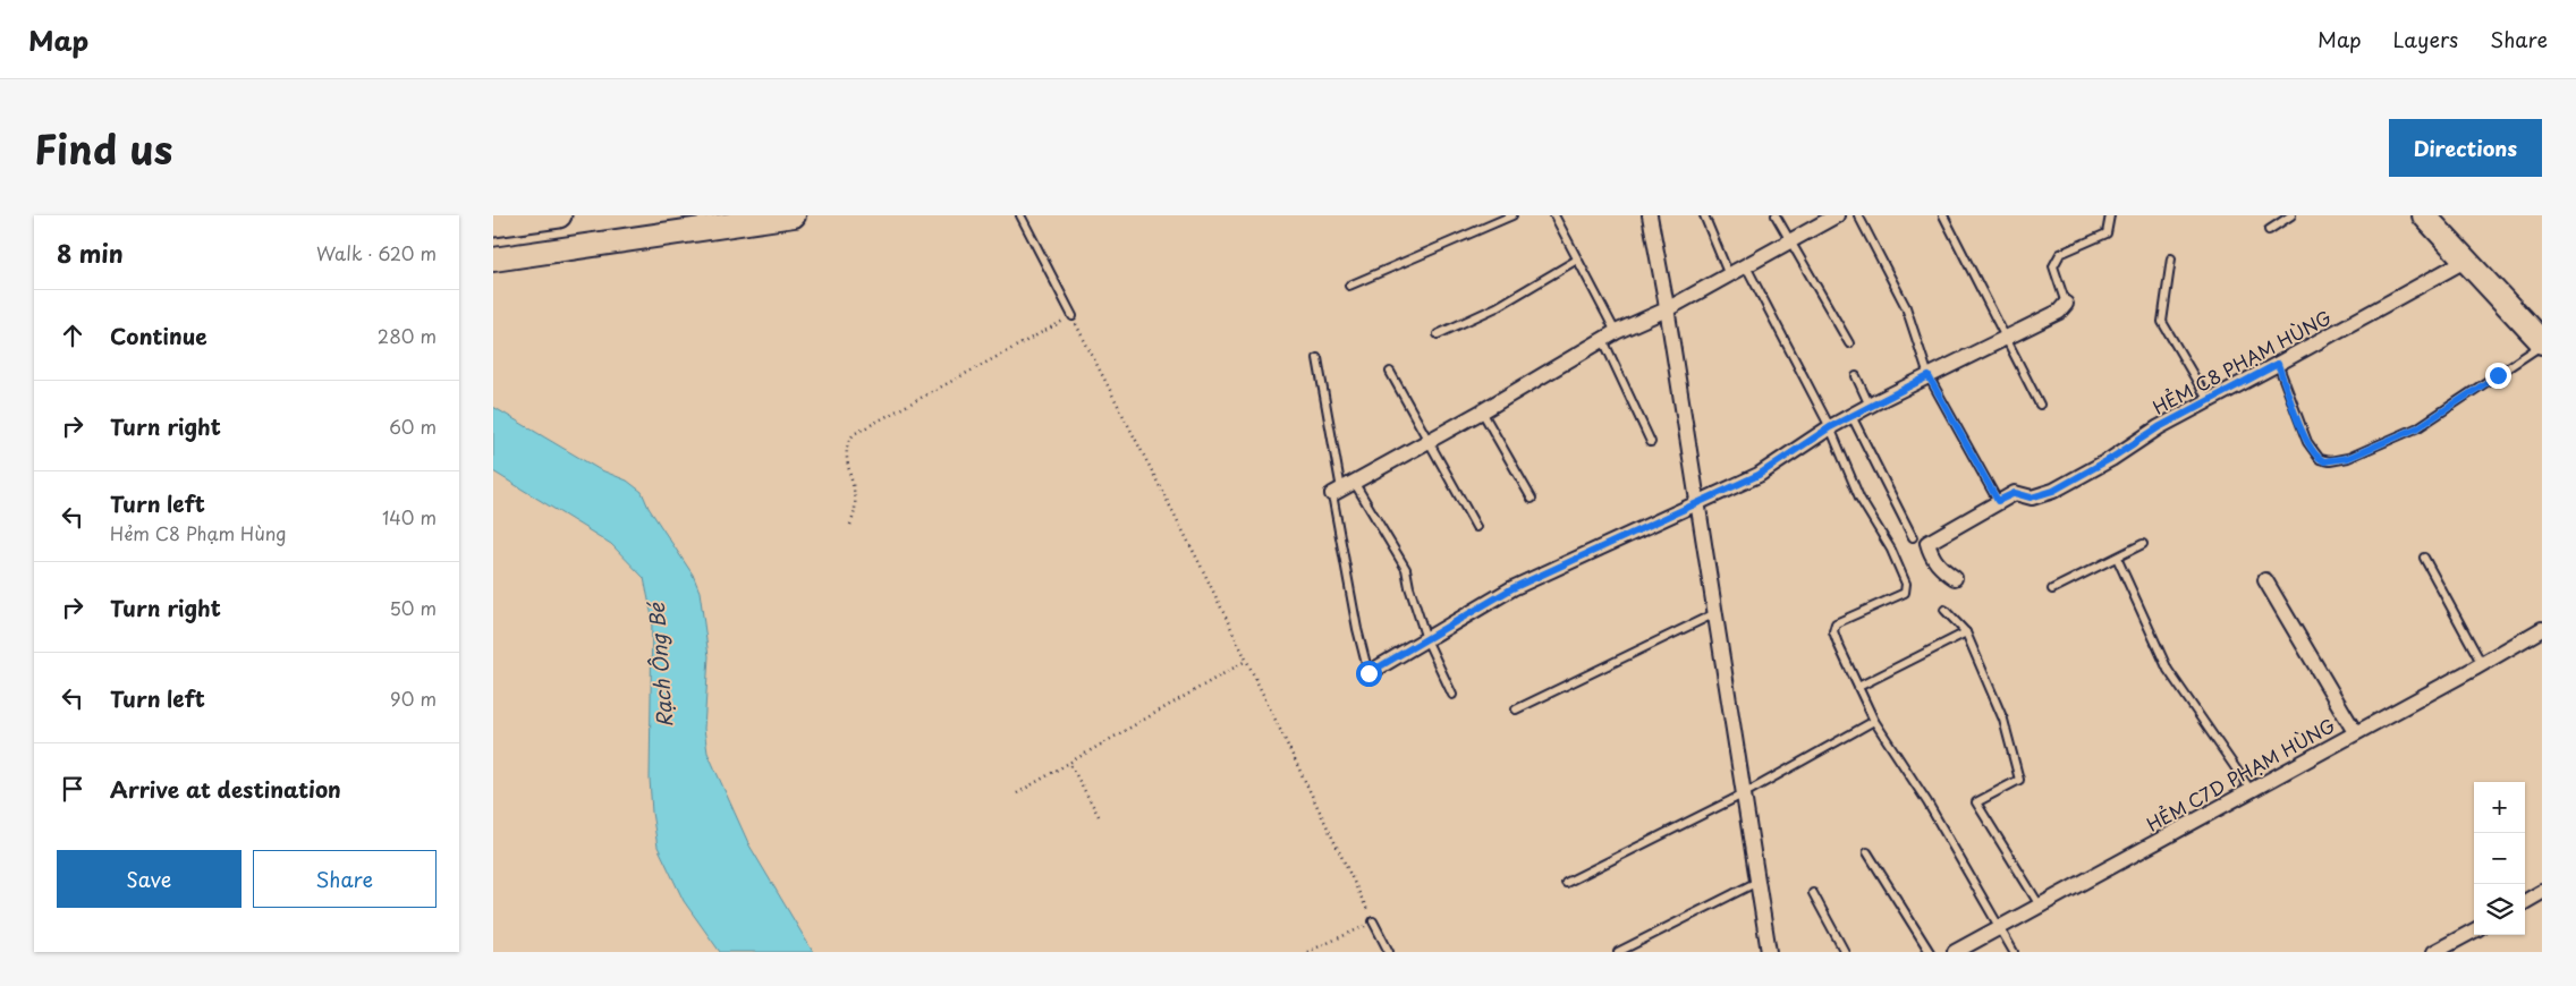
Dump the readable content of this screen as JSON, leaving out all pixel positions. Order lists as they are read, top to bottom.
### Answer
{
  "streets": {
    "street": ["HẺM C8 PHẠM HÙNG", "HẺM C7D PHẠM HÙNG"]
  },
  "water": ["Rạch Ông Bé"],
  "page": {
    "header": "Map",
    "nav": ["Map", "Layers", "Share"],
    "title": "Find us",
    "buttons": [
      "Directions",
      ["Save", "Share"]
    ],
    "heading": ["8 min", "Walk · 620 m"],
    "list": [
      ["Continue", "280 m"],
      ["Turn right", "60 m"],
      ["Turn left", "Hẻm C8 Phạm Hùng", "140 m"],
      ["Turn right", "50 m"],
      ["Turn left", "90 m"],
      "Arrive at destination"
    ],
    "map_buttons": ["+", "−"]
  }
}
